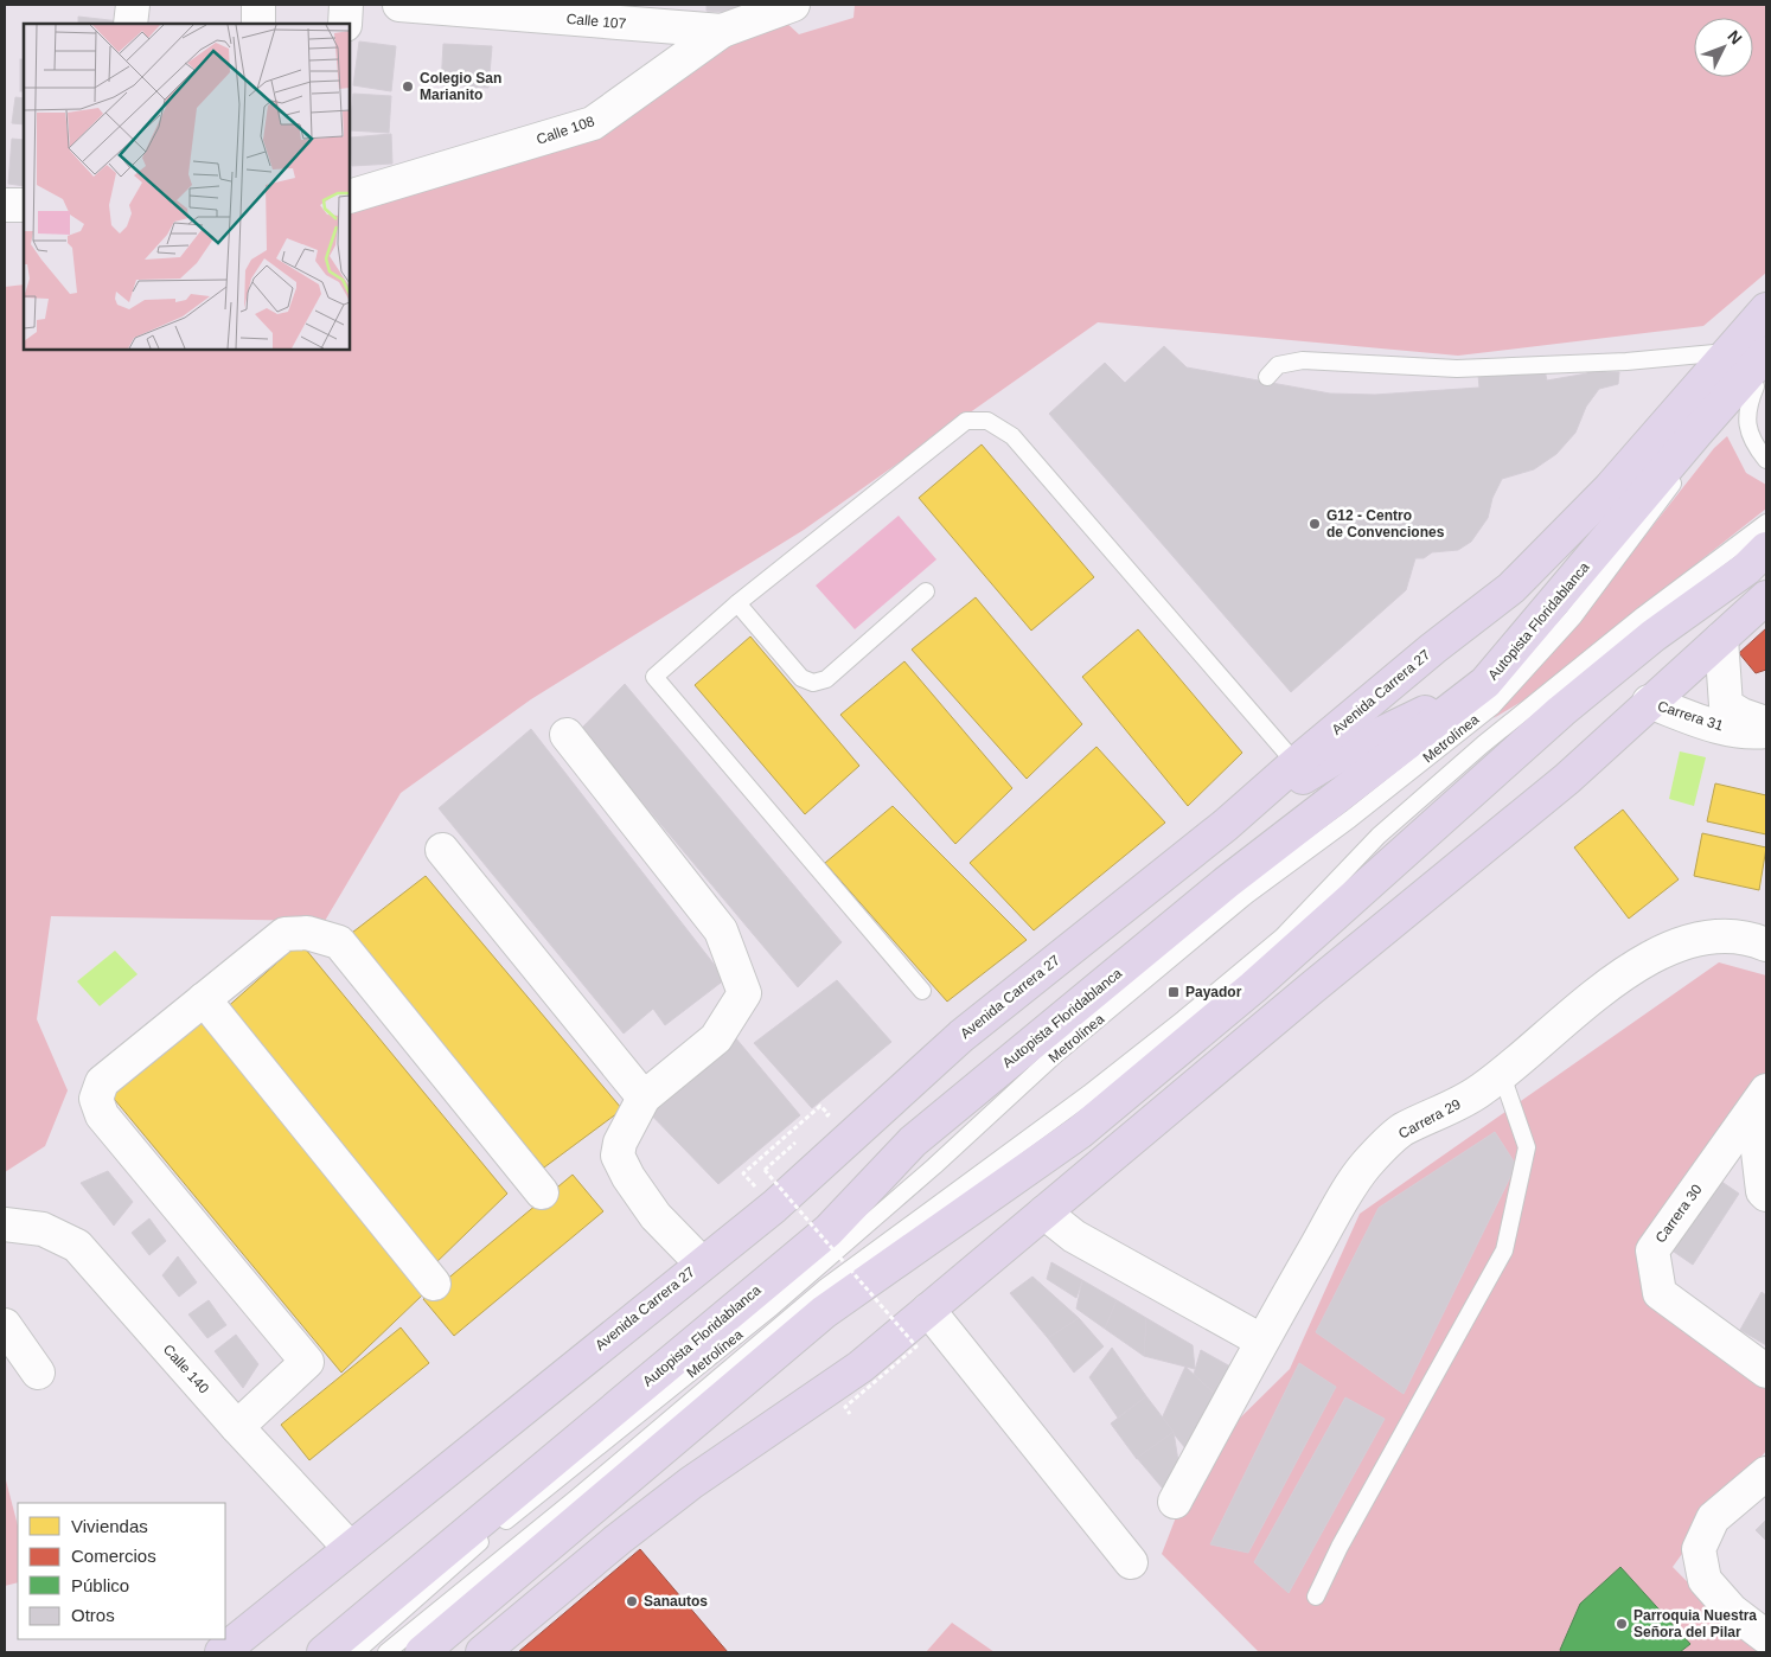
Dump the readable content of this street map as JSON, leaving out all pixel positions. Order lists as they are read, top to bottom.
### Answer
{
  "streets": {
    "highway": ["Autopista Floridablanca", "Avenida Carrera 27"],
    "street": [
      "Calle 107",
      "Calle 108",
      "Carrera 31",
      "Carrera 29",
      "Carrera 30",
      "Calle 140"
    ],
    "lane": ["Metrolínea"]
  },
  "crossings": [
    ["Calle 107", "Calle 108"],
    ["Avenida Carrera 27", "Calle 140"]
  ],
  "places": {
    "other": [
      "Colegio San Marianito",
      "G12 - Centro de Convenciones",
      "Sanautos",
      "Parroquia Nuestra Señora del Pilar"
    ],
    "transit": ["Payador"]
  },
  "legend": [
    "Viviendas",
    "Comercios",
    "Público",
    "Otros"
  ],
  "north": "top right"
}
